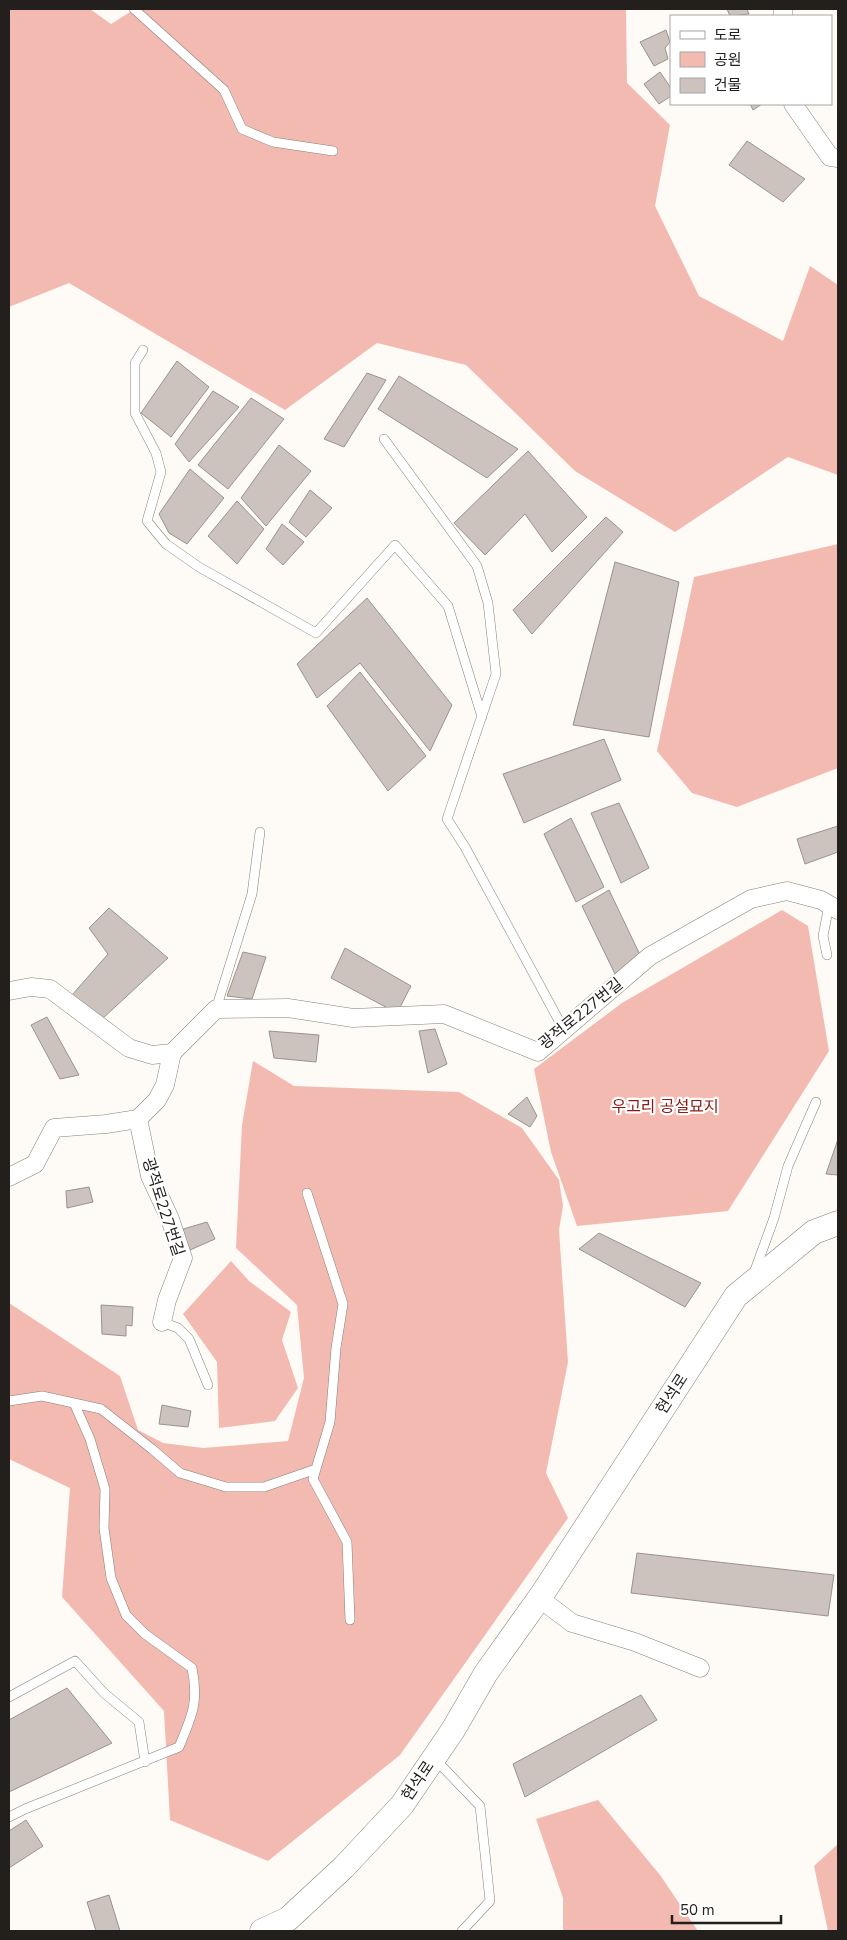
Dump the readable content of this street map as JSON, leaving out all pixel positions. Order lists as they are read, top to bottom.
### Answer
{
  "streets": {
    "street": ["광적로227번길", "현석로"]
  },
  "parks": ["우고리 공설묘지"],
  "legend": ["도로", "공원", "건물"],
  "scale_bar": "50 m"
}
